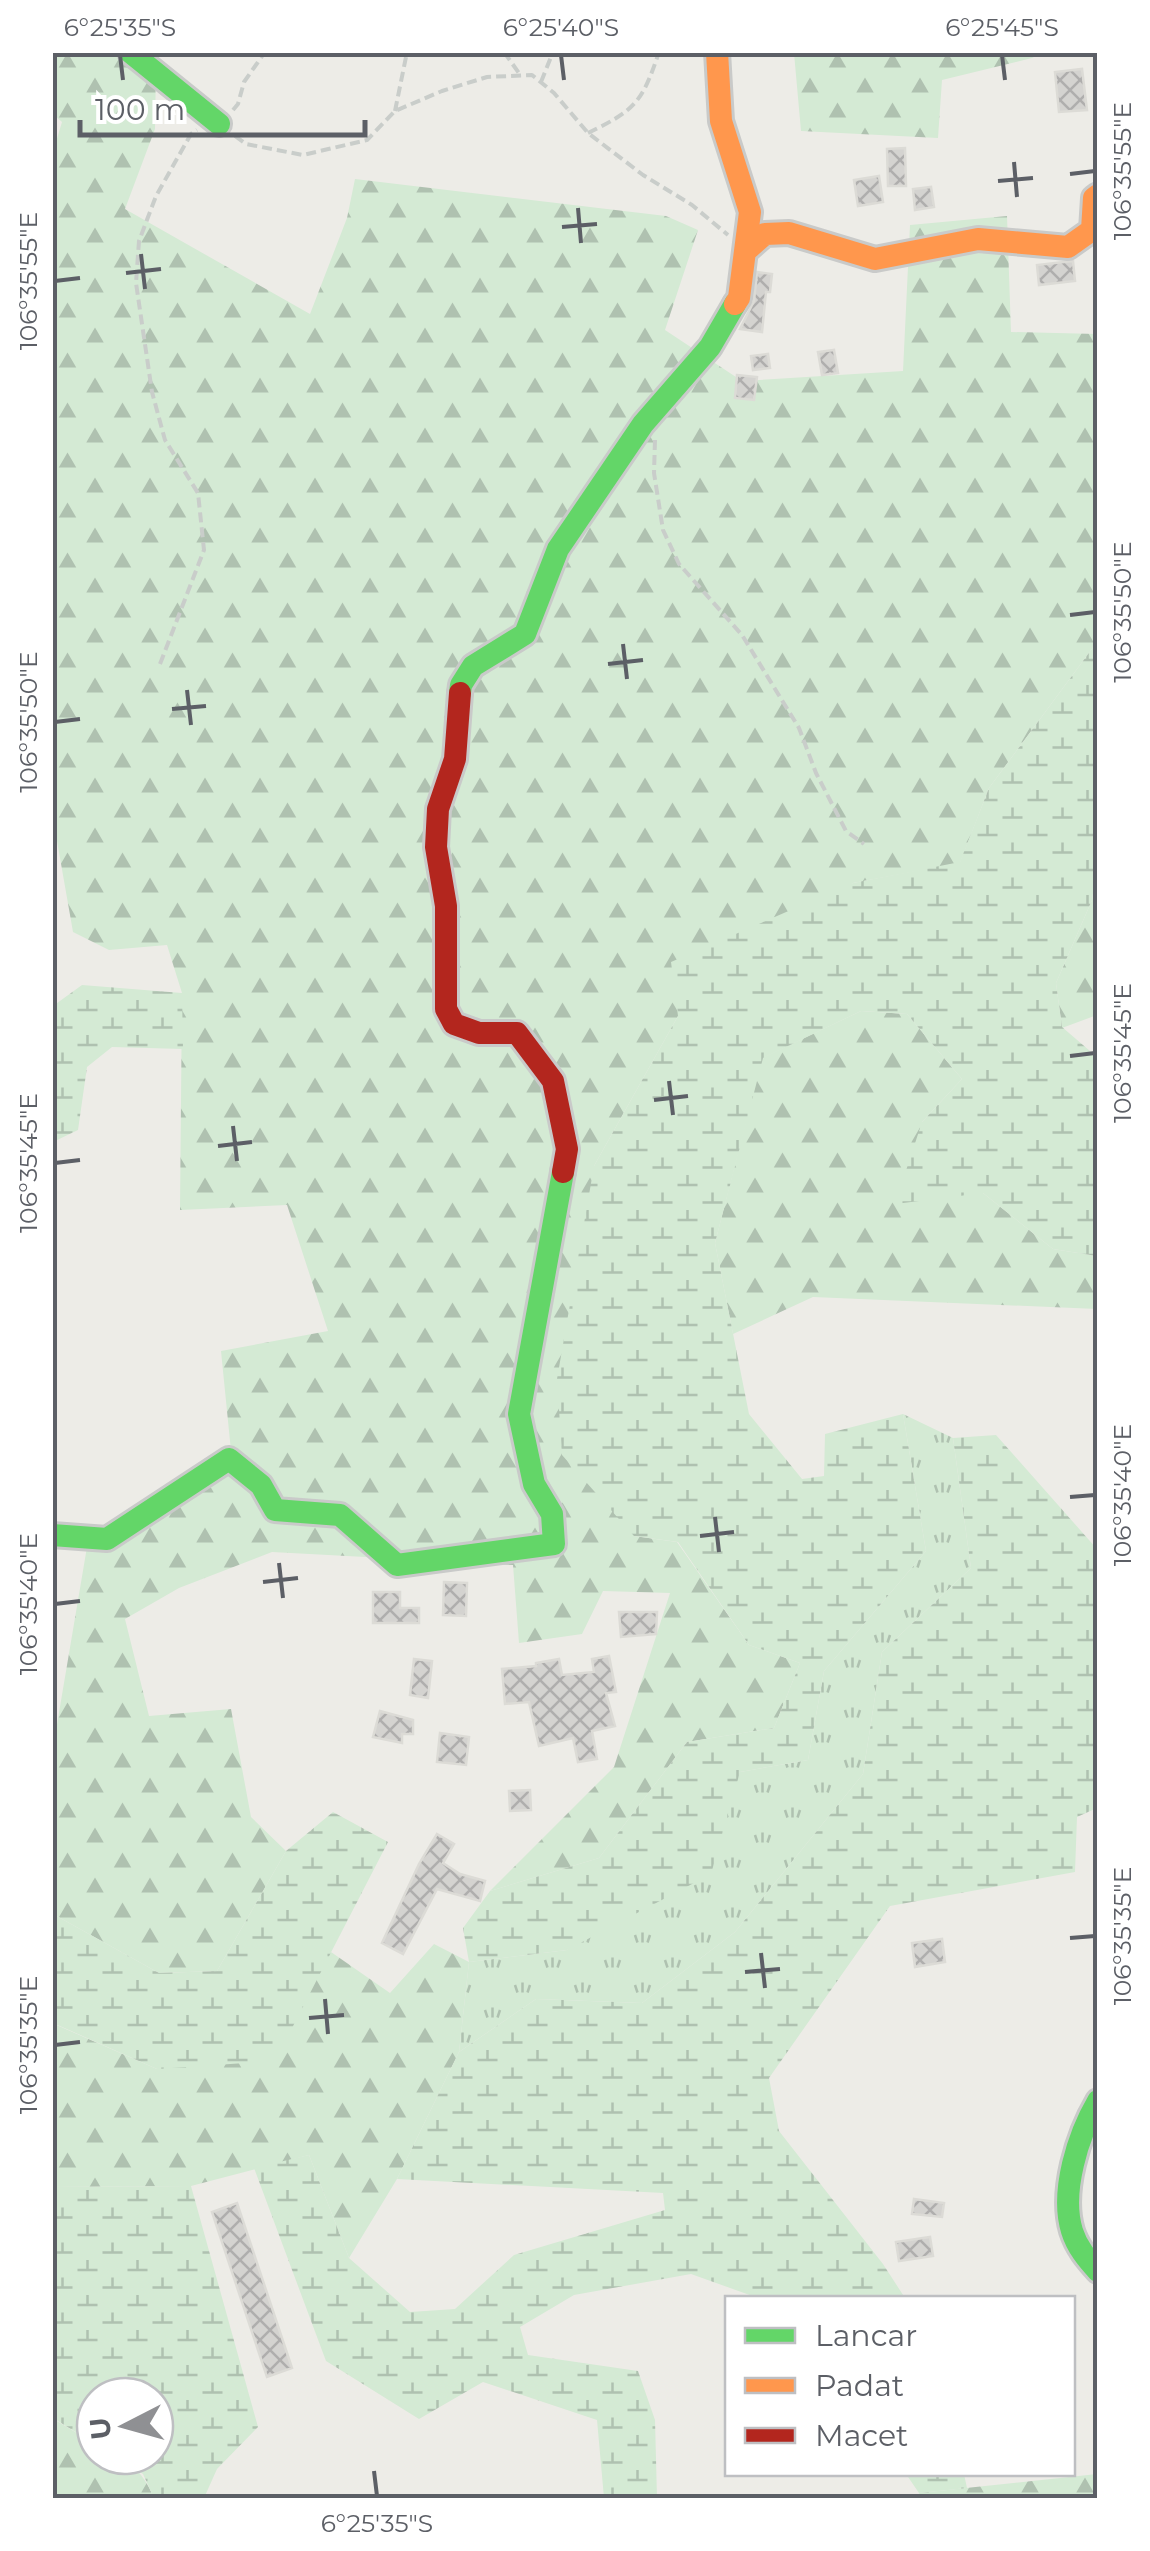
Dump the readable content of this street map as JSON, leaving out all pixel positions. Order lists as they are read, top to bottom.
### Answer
{
  "legend": ["Lancar", "Padat", "Macet"],
  "scale_bar": "100 m",
  "north": "left",
  "coordinates": [
    "6°25'35\"S",
    "6°25'40\"S",
    "6°25'45\"S",
    "106°35'55\"E",
    "106°35'50\"E",
    "106°35'45\"E",
    "106°35'40\"E",
    "106°35'35\"E"
  ]
}
